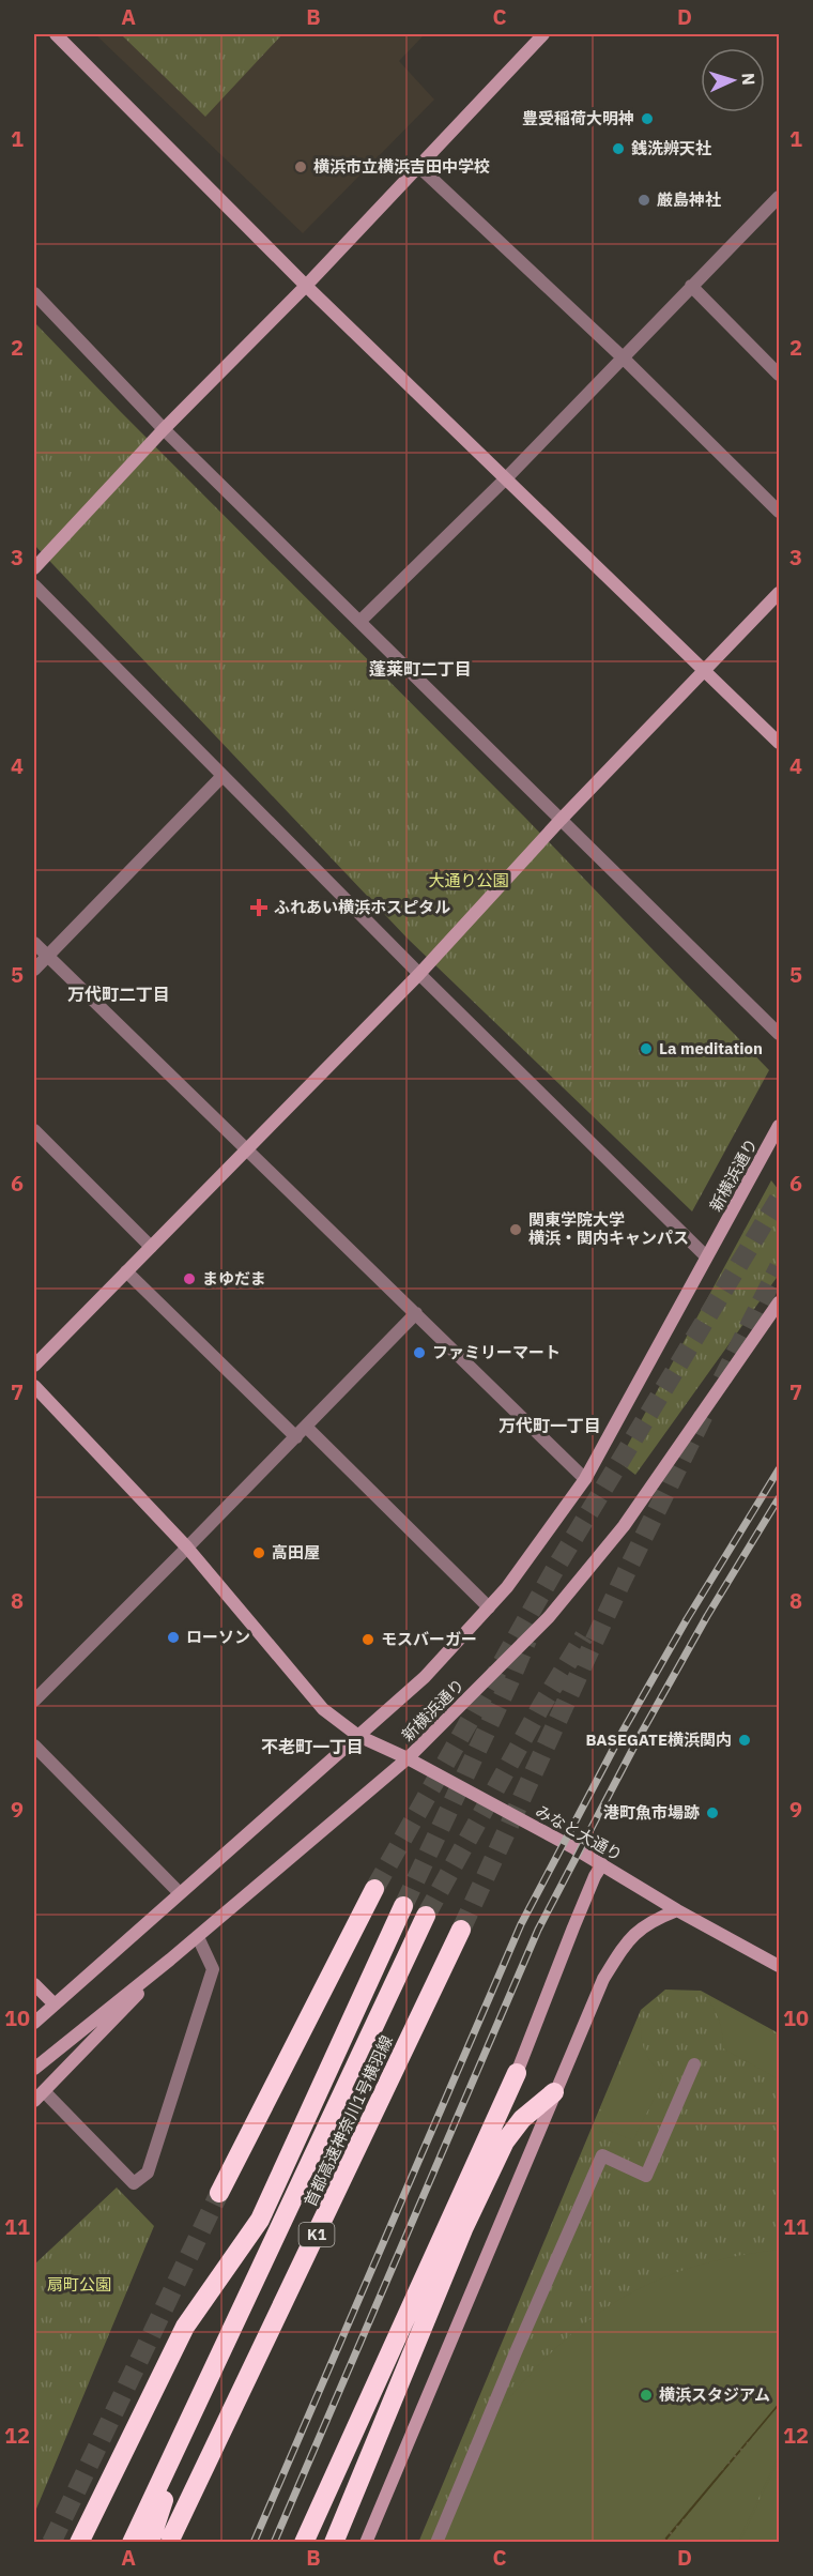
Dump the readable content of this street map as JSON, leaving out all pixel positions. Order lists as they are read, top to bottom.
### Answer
{
  "streets": {
    "highway": ["首都高速神奈川1号横羽線", "K1"],
    "street": ["新横浜通り", "みなと大通り"]
  },
  "crossings": [
    ["新横浜通り", "みなと大通り"]
  ],
  "districts": [
    "蓬莱町二丁目",
    "万代町二丁目",
    "万代町一丁目",
    "不老町一丁目"
  ],
  "parks": ["大通り公園", "扇町公園"],
  "places": {
    "other": [
      "豊受稲荷大明神",
      "銭洗辨天社",
      "横浜市立横浜吉田中学校",
      "厳島神社",
      "La meditation",
      "関東学院大学 横浜・関内キャンパス",
      "まゆだま",
      "ファミリーマート",
      "高田屋",
      "ローソン",
      "モスバーガー",
      "BASEGATE横浜関内",
      "港町魚市場跡",
      "横浜スタジアム"
    ],
    "health": ["ふれあい横浜ホスピタル"]
  },
  "north": "right",
  "grid": {
    "columns": [
      "A",
      "B",
      "C",
      "D"
    ],
    "rows": [
      "1",
      "2",
      "3",
      "4",
      "5",
      "6",
      "7",
      "8",
      "9",
      "10",
      "11",
      "12"
    ]
  }
}
